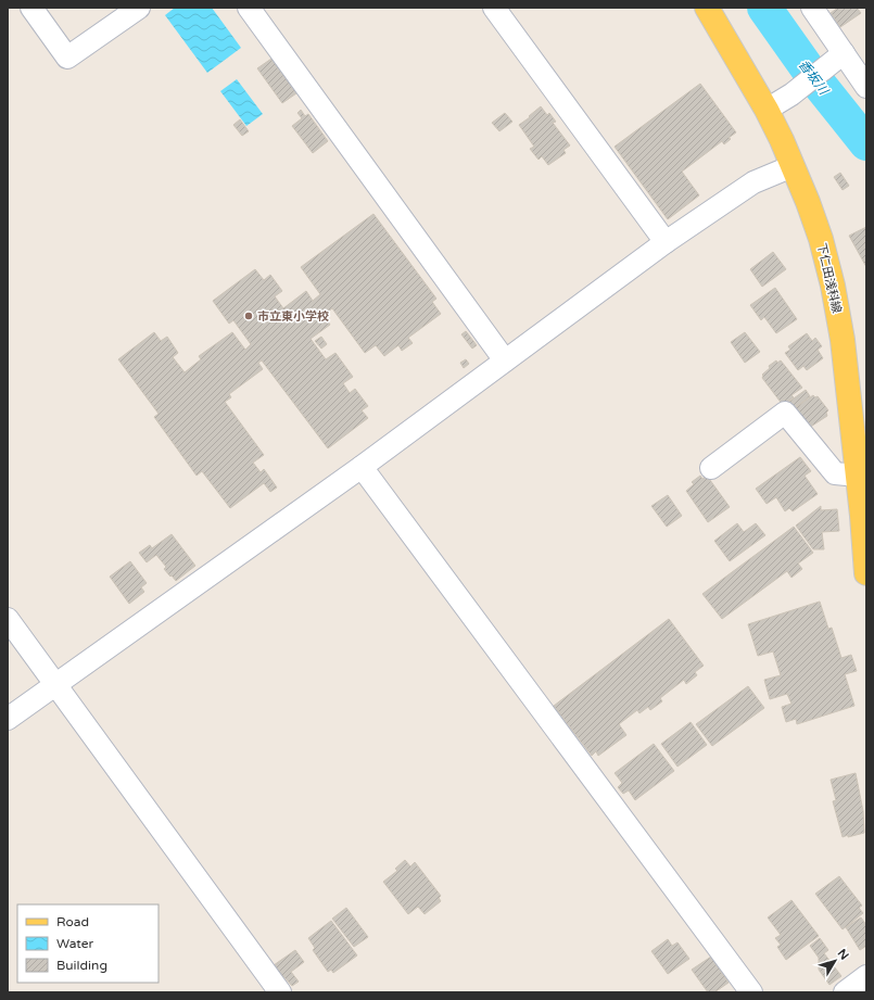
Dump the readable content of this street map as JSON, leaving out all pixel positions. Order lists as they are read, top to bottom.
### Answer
{
  "streets": {
    "main road": ["下仁田浅科線"]
  },
  "water": ["香坂川"],
  "places": ["市立東小学校"],
  "legend": ["Road", "Water", "Building"],
  "north": "top right"
}
